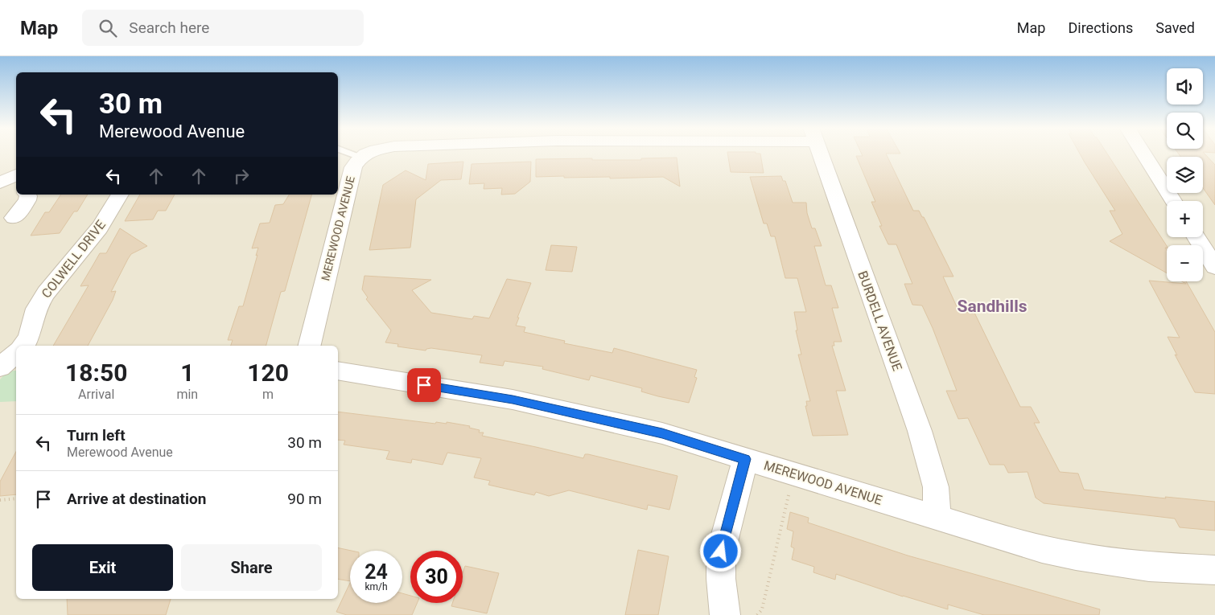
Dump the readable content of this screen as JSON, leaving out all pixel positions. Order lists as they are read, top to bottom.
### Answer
{
  "streets": {
    "street": ["MEREWOOD AVENUE", "COLWELL DRIVE", "BURDELL AVENUE"]
  },
  "crossings": [
    ["MEREWOOD AVENUE", "BURDELL AVENUE"]
  ],
  "districts": ["Sandhills"],
  "page": {
    "header": "Map",
    "search": "Search here",
    "nav": ["Map", "Directions", "Saved"],
    "map_buttons": ["+", "−"],
    "turn": ["30 m", "Merewood Avenue"],
    "eta": [
      "18:50",
      "Arrival",
      "1",
      "min",
      "120",
      "m"
    ],
    "list": [
      {
        "name": "Turn left",
        "note": "Merewood Avenue",
        "value": "30 m"
      },
      {
        "name": "Arrive at destination",
        "value": "90 m"
      }
    ],
    "buttons": ["Exit", "Share"],
    "speed": "24 km/h",
    "limit": "30"
  }
}
